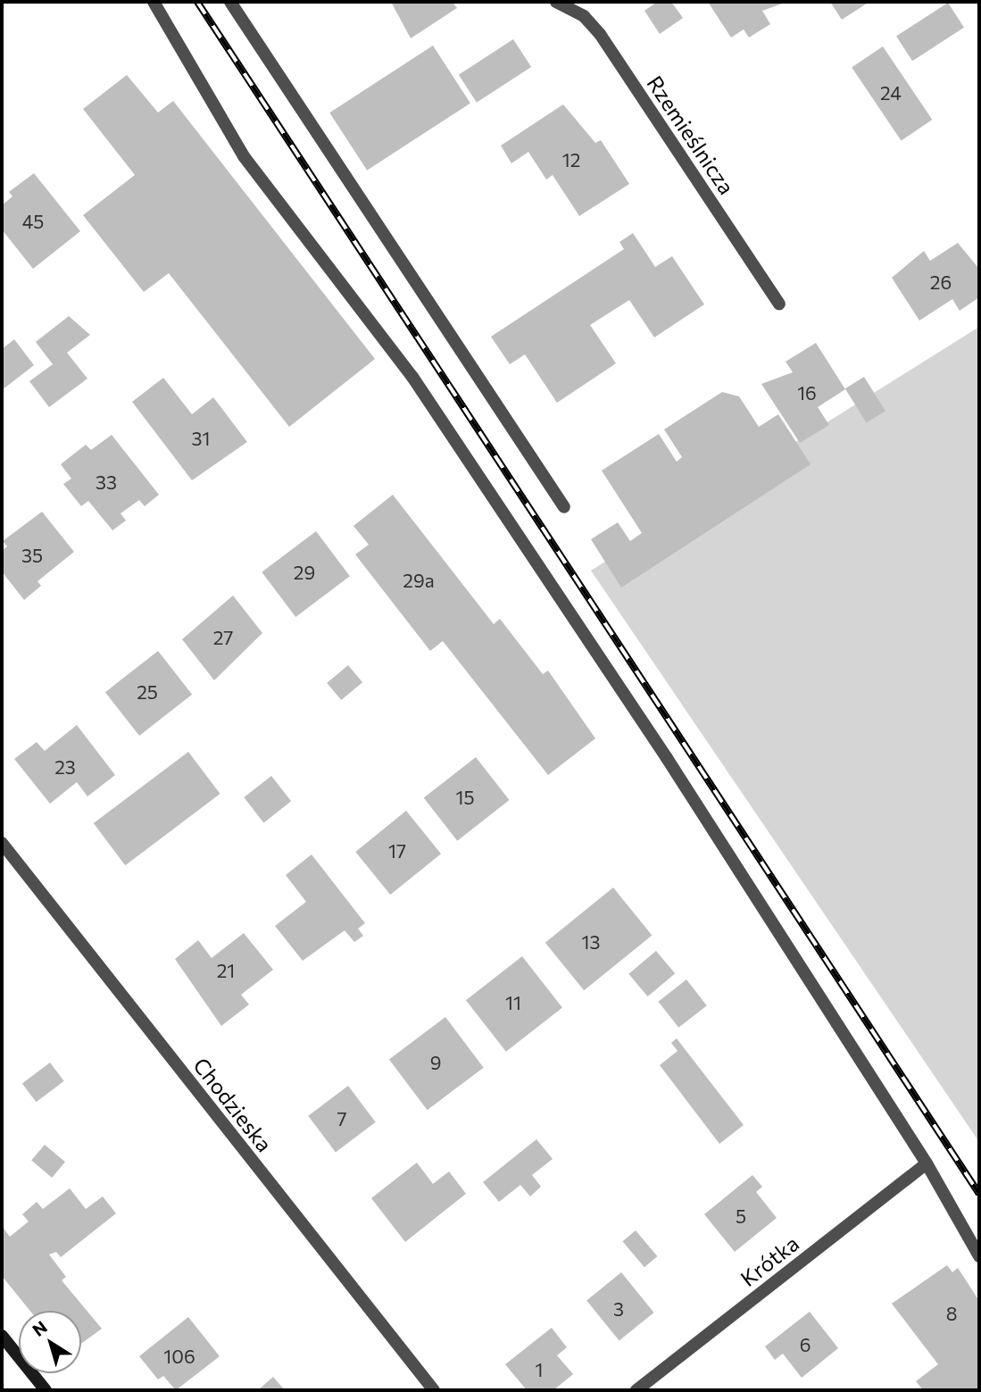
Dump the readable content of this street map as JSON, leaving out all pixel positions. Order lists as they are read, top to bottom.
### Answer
{
  "streets": {
    "street": ["Rzemieślnicza", "Chodzieska", "Krótka"]
  },
  "house_numbers": [
    "24",
    "12",
    "45",
    "26",
    "16",
    "31",
    "33",
    "35",
    "29",
    "29a",
    "27",
    "25",
    "23",
    "15",
    "17",
    "13",
    "21",
    "11",
    "9",
    "7",
    "5",
    "3",
    "8",
    "6",
    "106",
    "1"
  ],
  "north": "top left"
}
